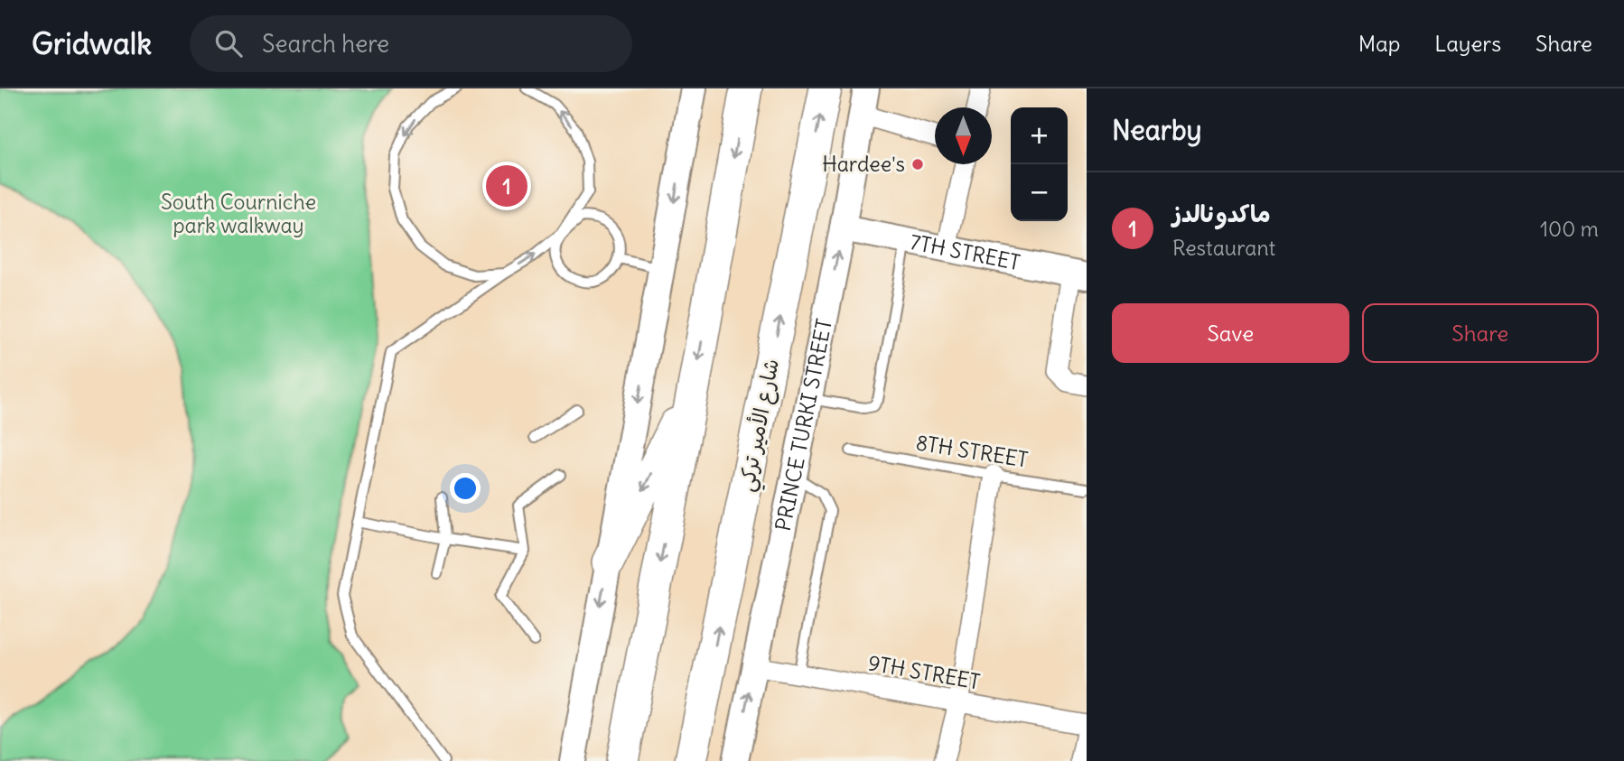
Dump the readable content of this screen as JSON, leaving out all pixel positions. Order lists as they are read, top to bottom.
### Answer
{
  "streets": {
    "main road": ["شارع الأمير تركي"],
    "street": ["7TH STREET", "PRINCE TURKI STREET", "9TH STREET"],
    "lane": ["8TH STREET"]
  },
  "crossings": [
    ["7TH STREET", "PRINCE TURKI STREET"],
    ["PRINCE TURKI STREET", "9TH STREET"]
  ],
  "parks": ["South Courniche park walkway"],
  "places": ["Hardee's"],
  "north": "bottom",
  "page": {
    "header": "Gridwalk",
    "search": "Search here",
    "nav": ["Map", "Layers", "Share"],
    "heading": "Nearby",
    "map_buttons": ["+", "−"],
    "pins": "1",
    "list": [
      {
        "mark": "1",
        "name": "ماكدونالدز",
        "note": "Restaurant",
        "value": "100 m"
      }
    ],
    "buttons": ["Save", "Share"]
  }
}
